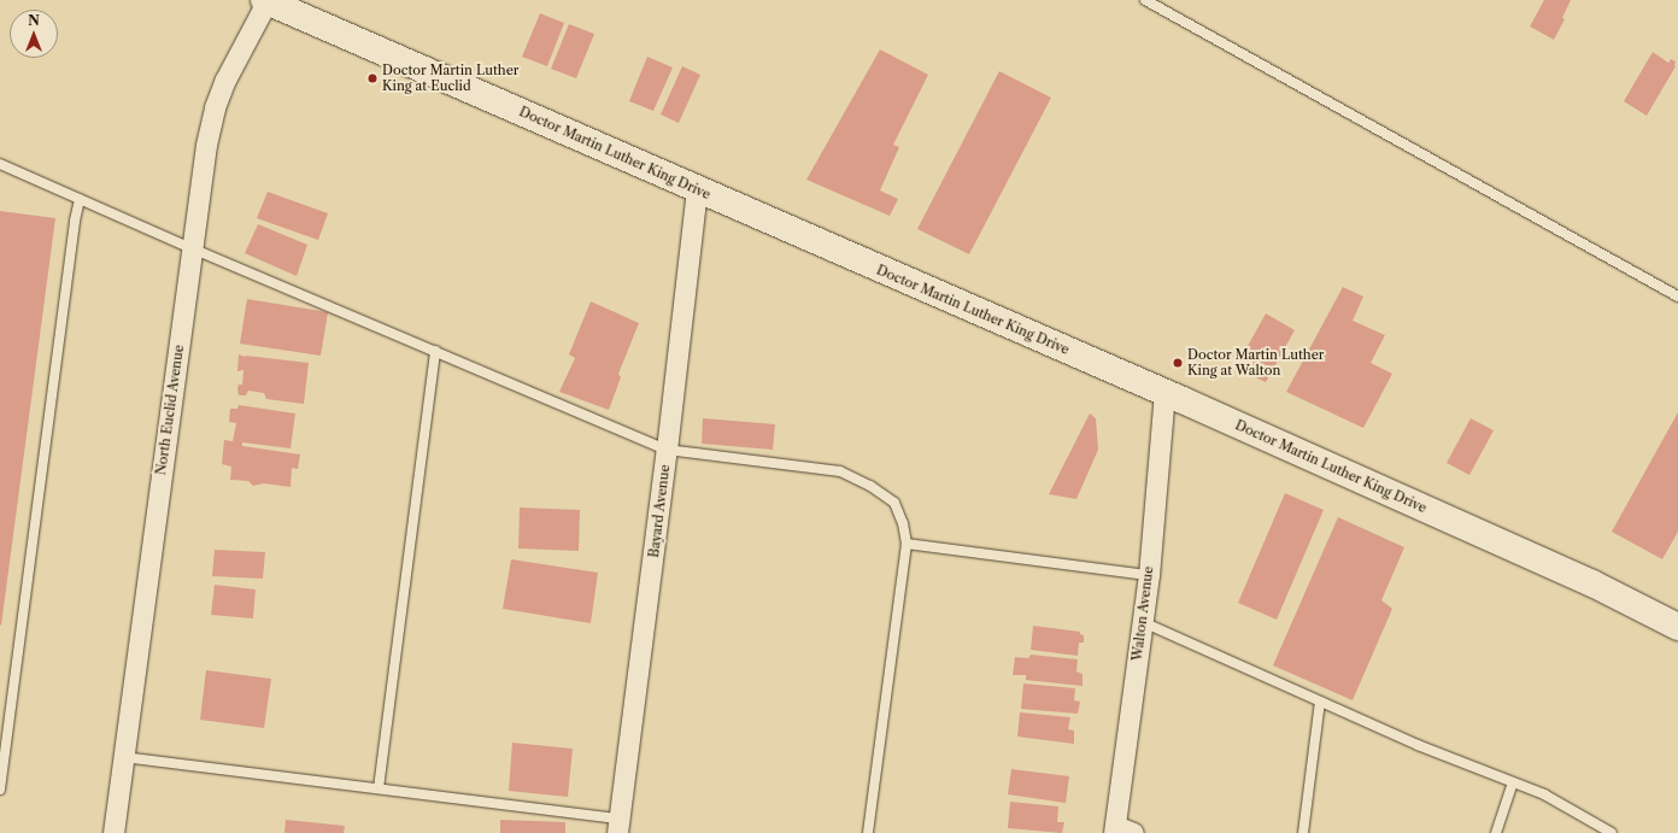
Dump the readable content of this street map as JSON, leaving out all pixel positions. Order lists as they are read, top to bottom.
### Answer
{
  "streets": {
    "main road": ["Doctor Martin Luther King Drive"],
    "street": ["North Euclid Avenue", "Bayard Avenue", "Walton Avenue"]
  },
  "crossings": [
    ["Doctor Martin Luther King Drive", "North Euclid Avenue"],
    ["Doctor Martin Luther King Drive", "Bayard Avenue"],
    ["Doctor Martin Luther King Drive", "Walton Avenue"]
  ],
  "places": ["Doctor Martin Luther King at Euclid", "Doctor Martin Luther King at Walton"],
  "north": "top"
}
